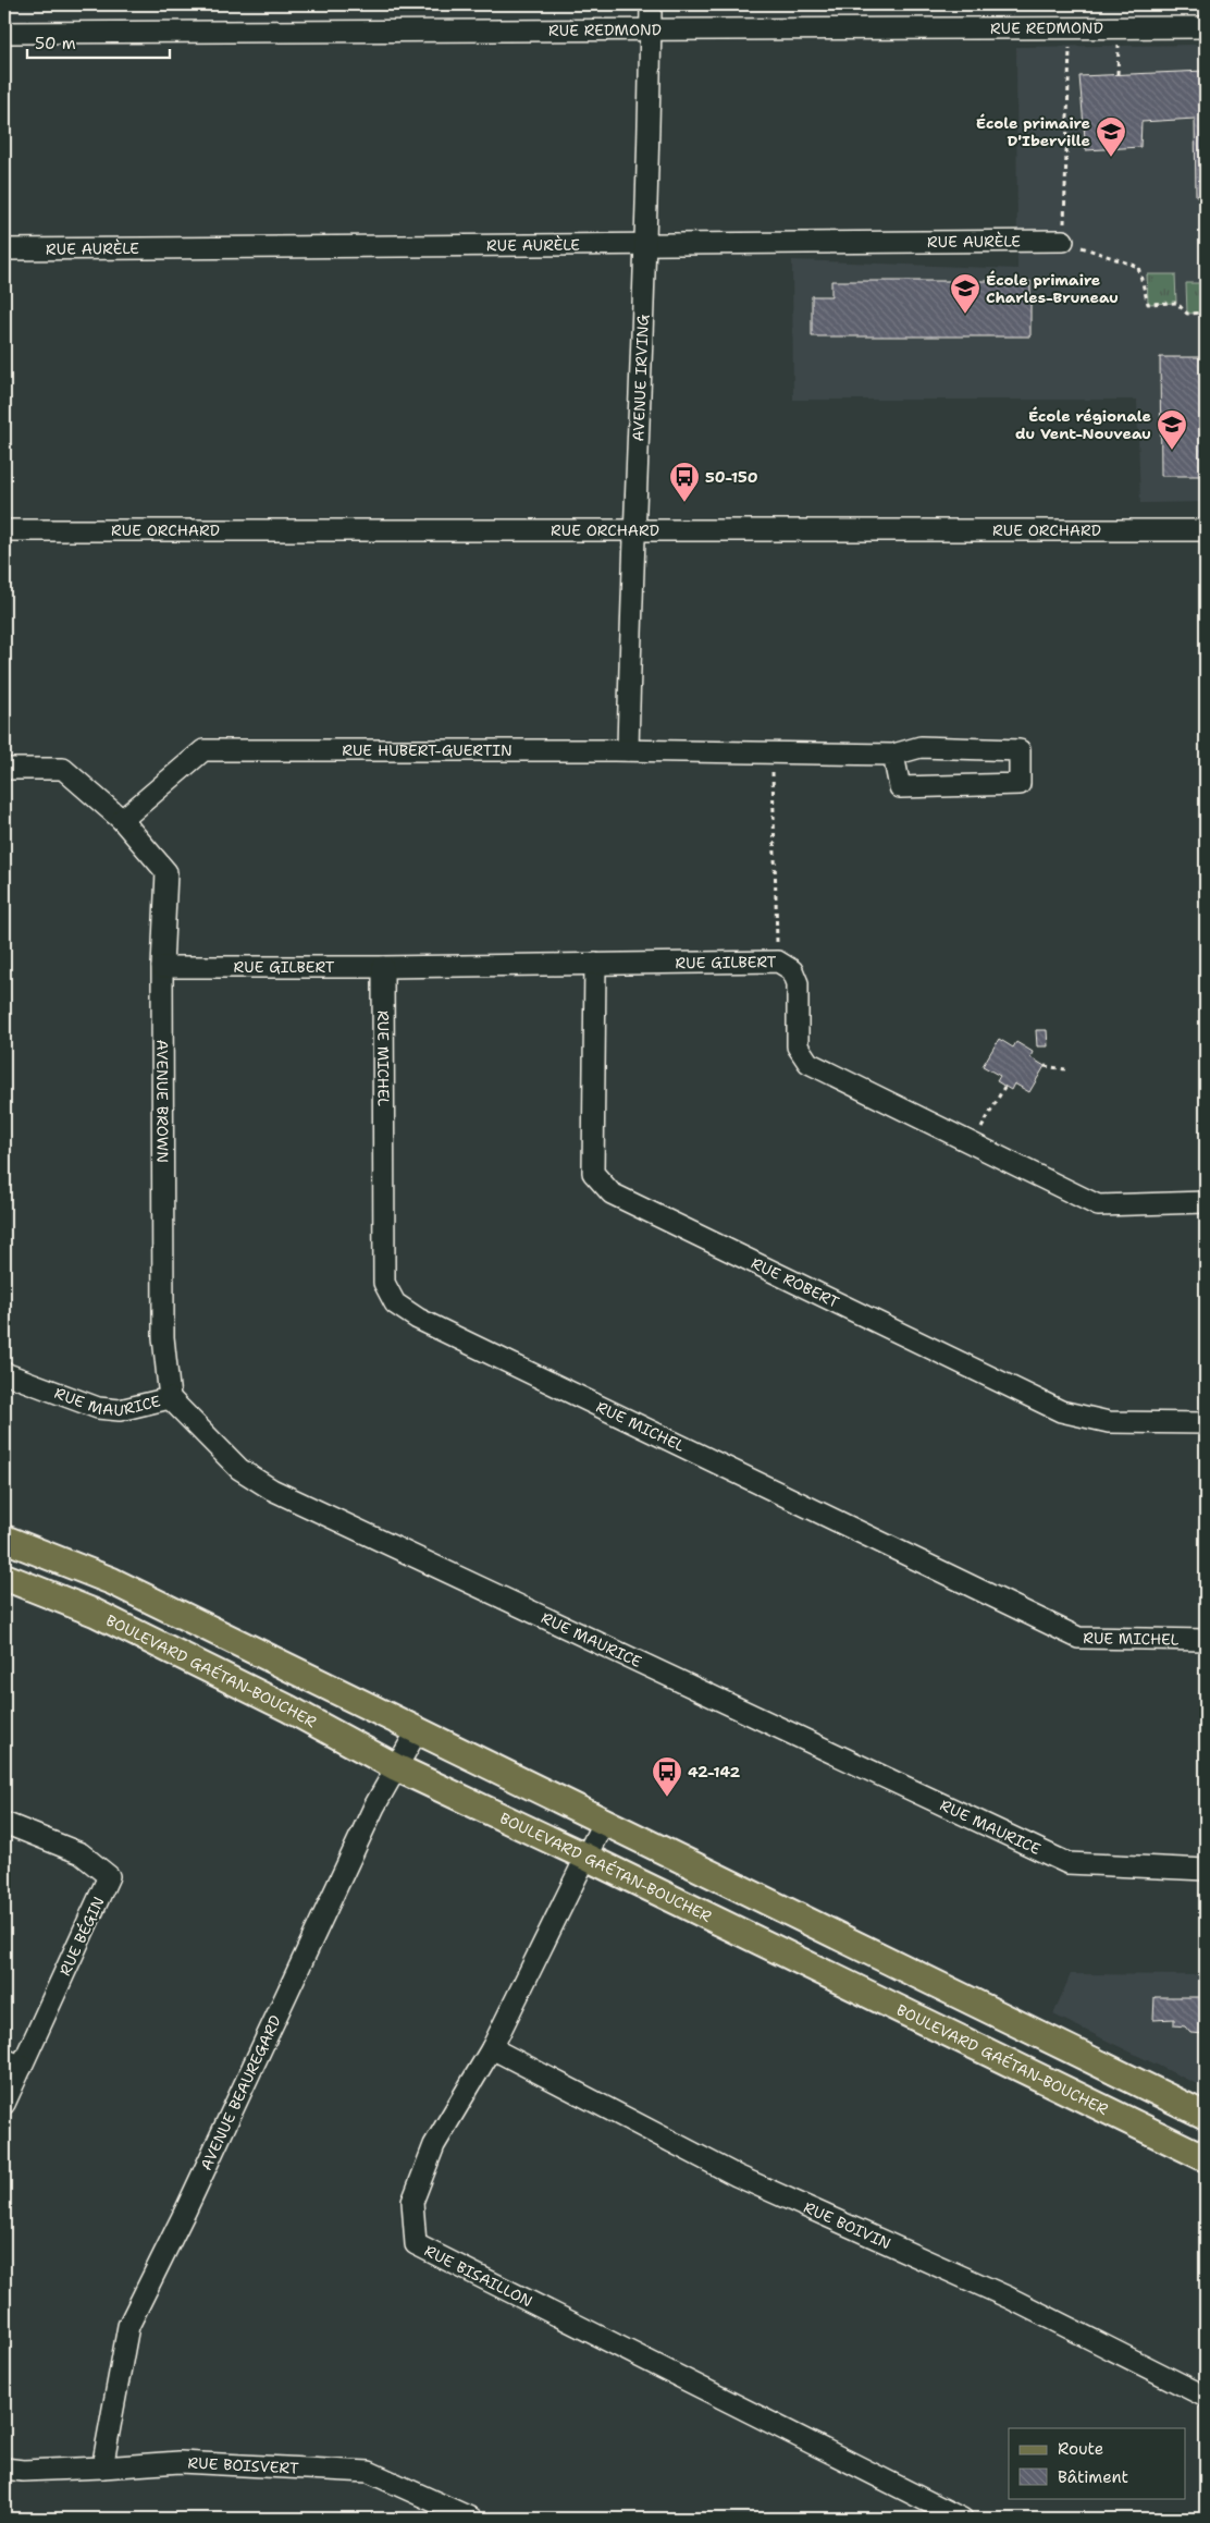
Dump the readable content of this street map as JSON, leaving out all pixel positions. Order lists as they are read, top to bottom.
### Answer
{
  "streets": {
    "main road": ["BOULEVARD GAÉTAN-BOUCHER"],
    "street": [
      "RUE REDMOND",
      "RUE AURÈLE",
      "AVENUE IRVING",
      "RUE ORCHARD",
      "RUE HUBERT-GUERTIN",
      "RUE GILBERT",
      "RUE MICHEL",
      "AVENUE BROWN",
      "RUE ROBERT",
      "RUE MAURICE",
      "RUE BÉGIN",
      "AVENUE BEAUREGARD",
      "RUE BOIVIN",
      "RUE BISAILLON",
      "RUE BOISVERT"
    ]
  },
  "crossings": [
    ["RUE REDMOND", "AVENUE IRVING"],
    ["RUE AURÈLE", "AVENUE IRVING"],
    ["AVENUE IRVING", "RUE ORCHARD"],
    ["AVENUE IRVING", "RUE HUBERT-GUERTIN"],
    ["RUE HUBERT-GUERTIN", "AVENUE BROWN"],
    ["RUE GILBERT", "RUE MICHEL"],
    ["RUE GILBERT", "AVENUE BROWN"],
    ["RUE GILBERT", "RUE ROBERT"],
    ["AVENUE BROWN", "RUE MAURICE"],
    ["BOULEVARD GAÉTAN-BOUCHER", "AVENUE BEAUREGARD"],
    ["BOULEVARD GAÉTAN-BOUCHER", "RUE BISAILLON"],
    ["AVENUE BEAUREGARD", "RUE BOISVERT"],
    ["RUE BOIVIN", "RUE BISAILLON"]
  ],
  "places": {
    "school or university": ["École primaire D'Iberville", "École primaire Charles-Bruneau", "École régionale du Vent-Nouveau"],
    "bus stop": ["50-150", "42-142"]
  },
  "legend": ["Route", "Bâtiment"],
  "scale_bar": "50 m"
}
